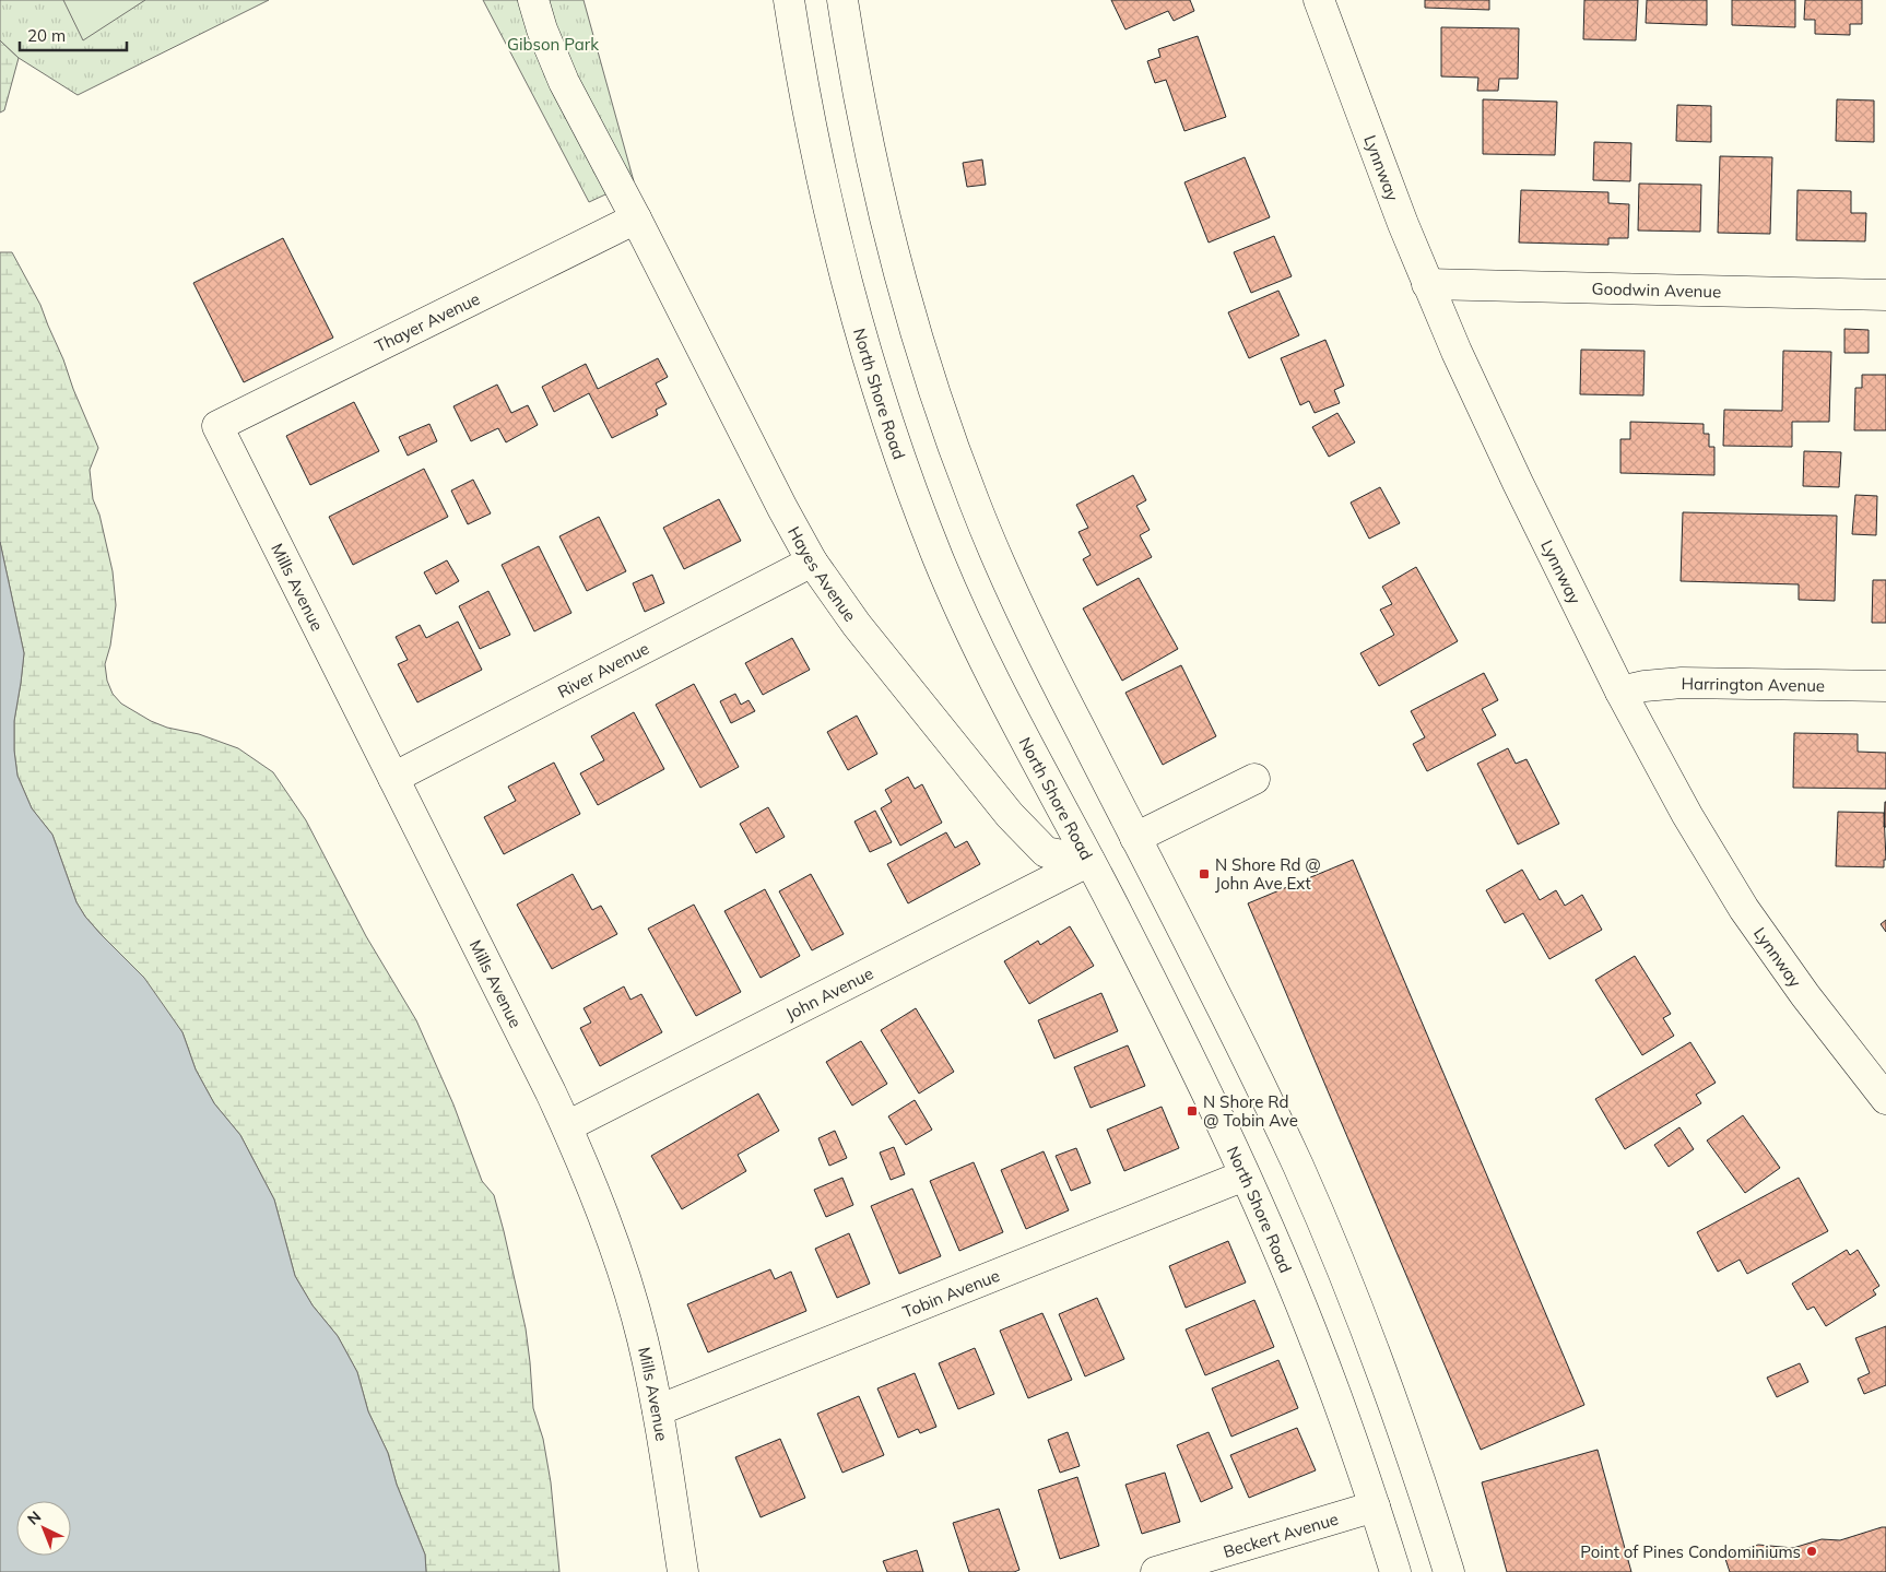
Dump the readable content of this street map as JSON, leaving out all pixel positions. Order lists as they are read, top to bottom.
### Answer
{
  "streets": {
    "main road": [
      "Lynnway",
      "Goodwin Avenue",
      "Thayer Avenue",
      "North Shore Road",
      "Hayes Avenue",
      "Mills Avenue",
      "River Avenue",
      "Harrington Avenue",
      "John Avenue",
      "Tobin Avenue",
      "Beckert Avenue"
    ]
  },
  "crossings": [
    ["Lynnway", "Goodwin Avenue"],
    ["Lynnway", "Harrington Avenue"],
    ["Thayer Avenue", "Hayes Avenue"],
    ["Thayer Avenue", "Mills Avenue"],
    ["North Shore Road", "Hayes Avenue"],
    ["North Shore Road", "John Avenue"],
    ["North Shore Road", "Tobin Avenue"],
    ["North Shore Road", "Beckert Avenue"],
    ["Hayes Avenue", "River Avenue"],
    ["Hayes Avenue", "John Avenue"],
    ["Mills Avenue", "River Avenue"],
    ["Mills Avenue", "John Avenue"],
    ["Mills Avenue", "Tobin Avenue"]
  ],
  "parks": ["Gibson Park"],
  "places": {
    "transit": ["N Shore Rd @ John Ave Ext", "N Shore Rd @ Tobin Ave"],
    "other": ["Point of Pines Condominiums"]
  },
  "scale_bar": "20 m",
  "north": "top left"
}
